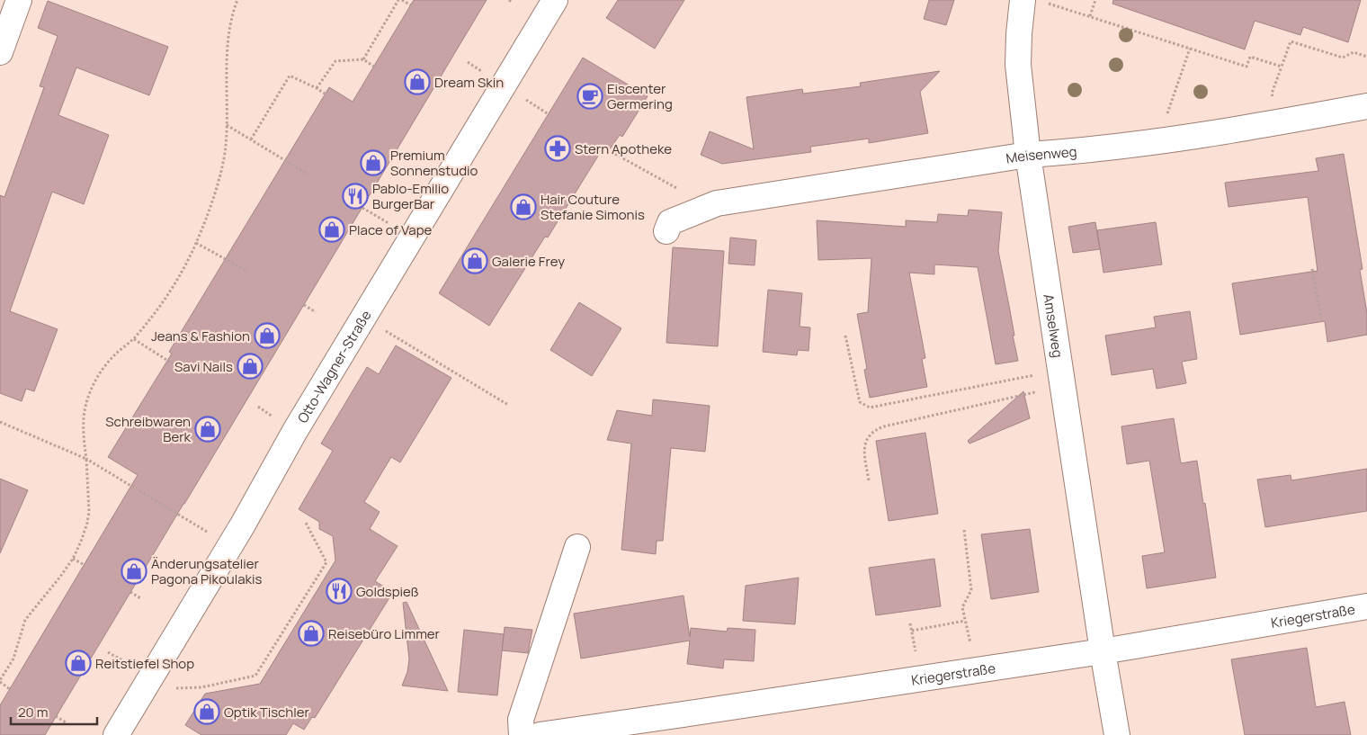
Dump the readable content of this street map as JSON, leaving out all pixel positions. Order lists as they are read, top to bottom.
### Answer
{
  "streets": {
    "street": [
      "Meisenweg",
      "Amselweg",
      "Otto-Wagner-Straße",
      "Kriegerstraße"
    ]
  },
  "crossings": [
    ["Meisenweg", "Amselweg"],
    ["Amselweg", "Kriegerstraße"]
  ],
  "places": {
    "shop": [
      "Dream Skin",
      "Premium Sonnenstudio",
      "Hair Couture Stefanie Simonis",
      "Place of Vape",
      "Galerie Frey",
      "Jeans & Fashion",
      "Savi Nails",
      "Schreibwaren Berk",
      "Änderungsatelier Pagona Pikoulakis",
      "Reisebüro Limmer",
      "Reitstiefel Shop",
      "Optik Tischler"
    ],
    "cafe": ["Eiscenter Germering"],
    "pharmacy": ["Stern Apotheke"],
    "restaurant": ["Pablo-Emilio BurgerBar", "Goldspieß"]
  },
  "scale_bar": "20 m"
}
